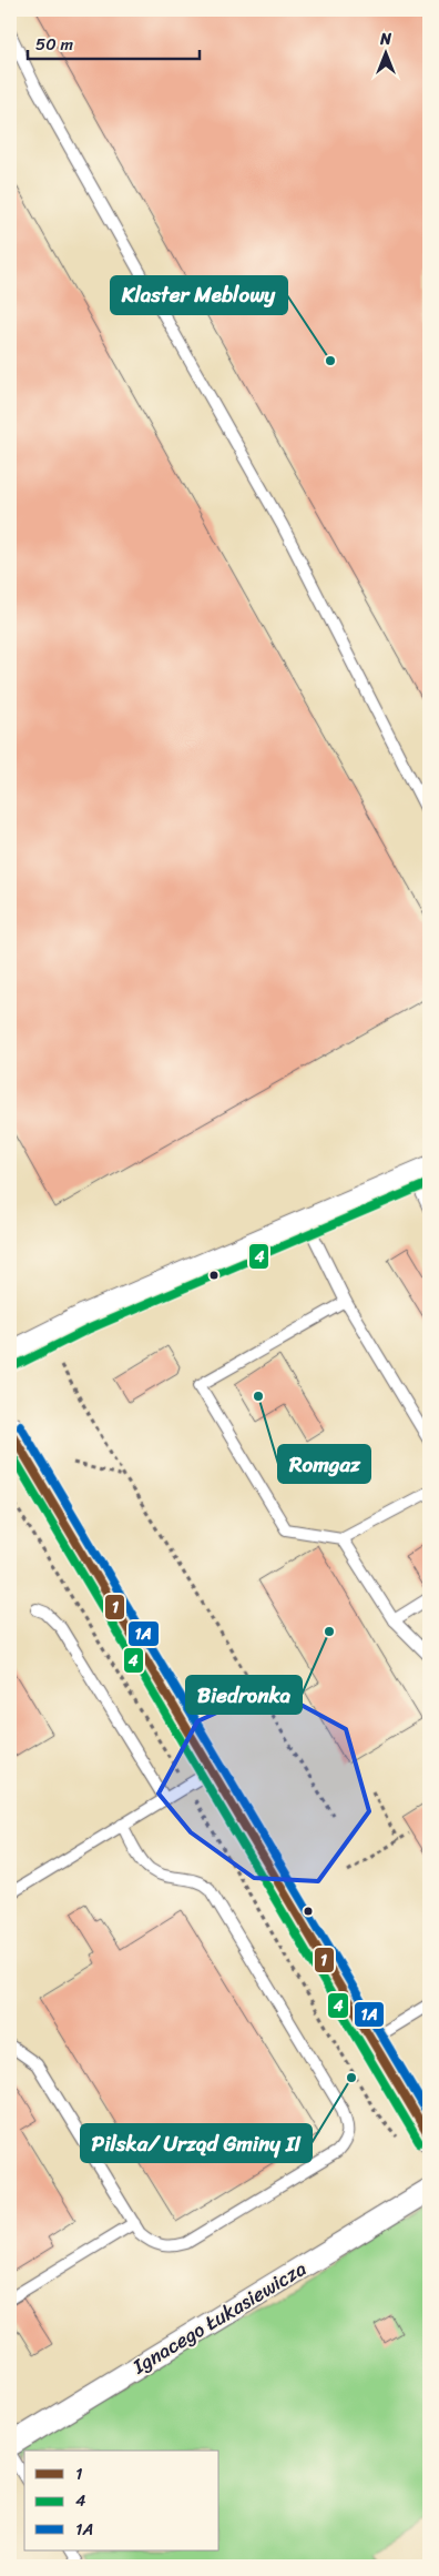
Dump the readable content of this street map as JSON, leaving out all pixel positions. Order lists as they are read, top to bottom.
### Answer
{
  "streets": {
    "street": ["Ignacego Łukasiewicza"]
  },
  "places": [
    "Klaster Meblowy",
    "Romgaz",
    "Biedronka",
    "Pilska/ Urząd Gminy II"
  ],
  "lines": ["transit line 4", "transit line 1A", "transit line 1"],
  "legend": ["1", "4", "1A"],
  "scale_bar": "50 m",
  "north": "top"
}
